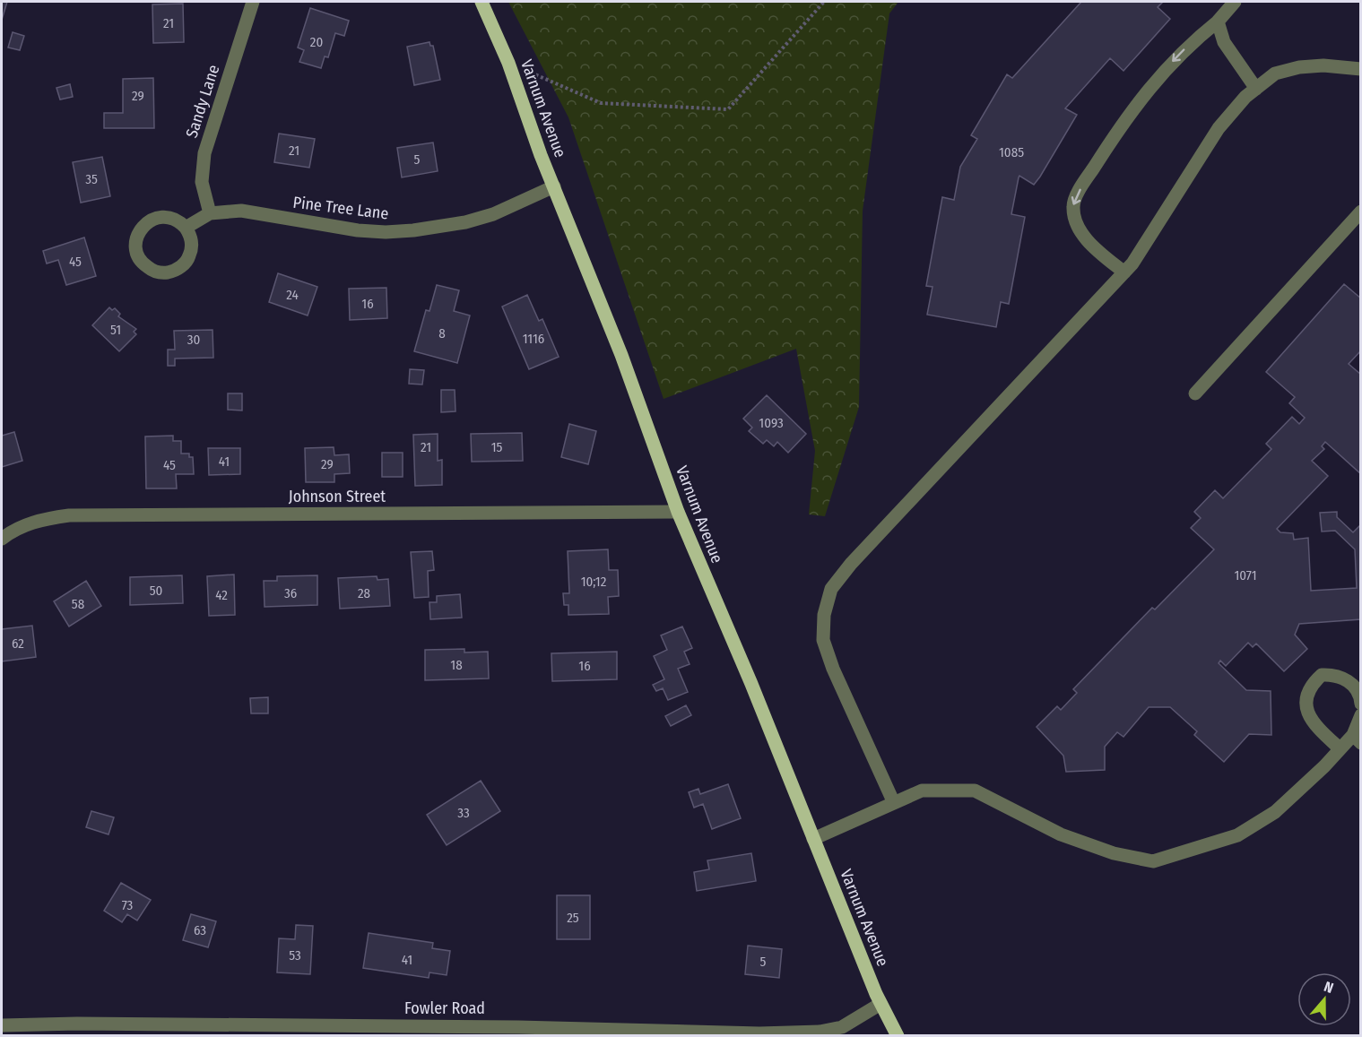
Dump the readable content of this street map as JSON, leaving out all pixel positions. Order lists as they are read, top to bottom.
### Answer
{
  "streets": {
    "main road": ["Varnum Avenue"],
    "street": [
      "Sandy Lane",
      "Pine Tree Lane",
      "Johnson Street",
      "Fowler Road"
    ]
  },
  "crossings": [
    ["Sandy Lane", "Pine Tree Lane"],
    ["Varnum Avenue", "Pine Tree Lane"],
    ["Varnum Avenue", "Johnson Street"],
    ["Varnum Avenue", "Fowler Road"]
  ],
  "house_numbers": [
    "21",
    "20",
    "29",
    "21",
    "1085",
    "5",
    "35",
    "45",
    "24",
    "16",
    "51",
    "8",
    "1116",
    "30",
    "1093",
    "21",
    "15",
    "41",
    "29",
    "45",
    "1071",
    "10;12",
    "50",
    "36",
    "28",
    "42",
    "58",
    "62",
    "18",
    "16",
    "33",
    "73",
    "25",
    "63",
    "53",
    "41",
    "5"
  ],
  "north": "top"
}
